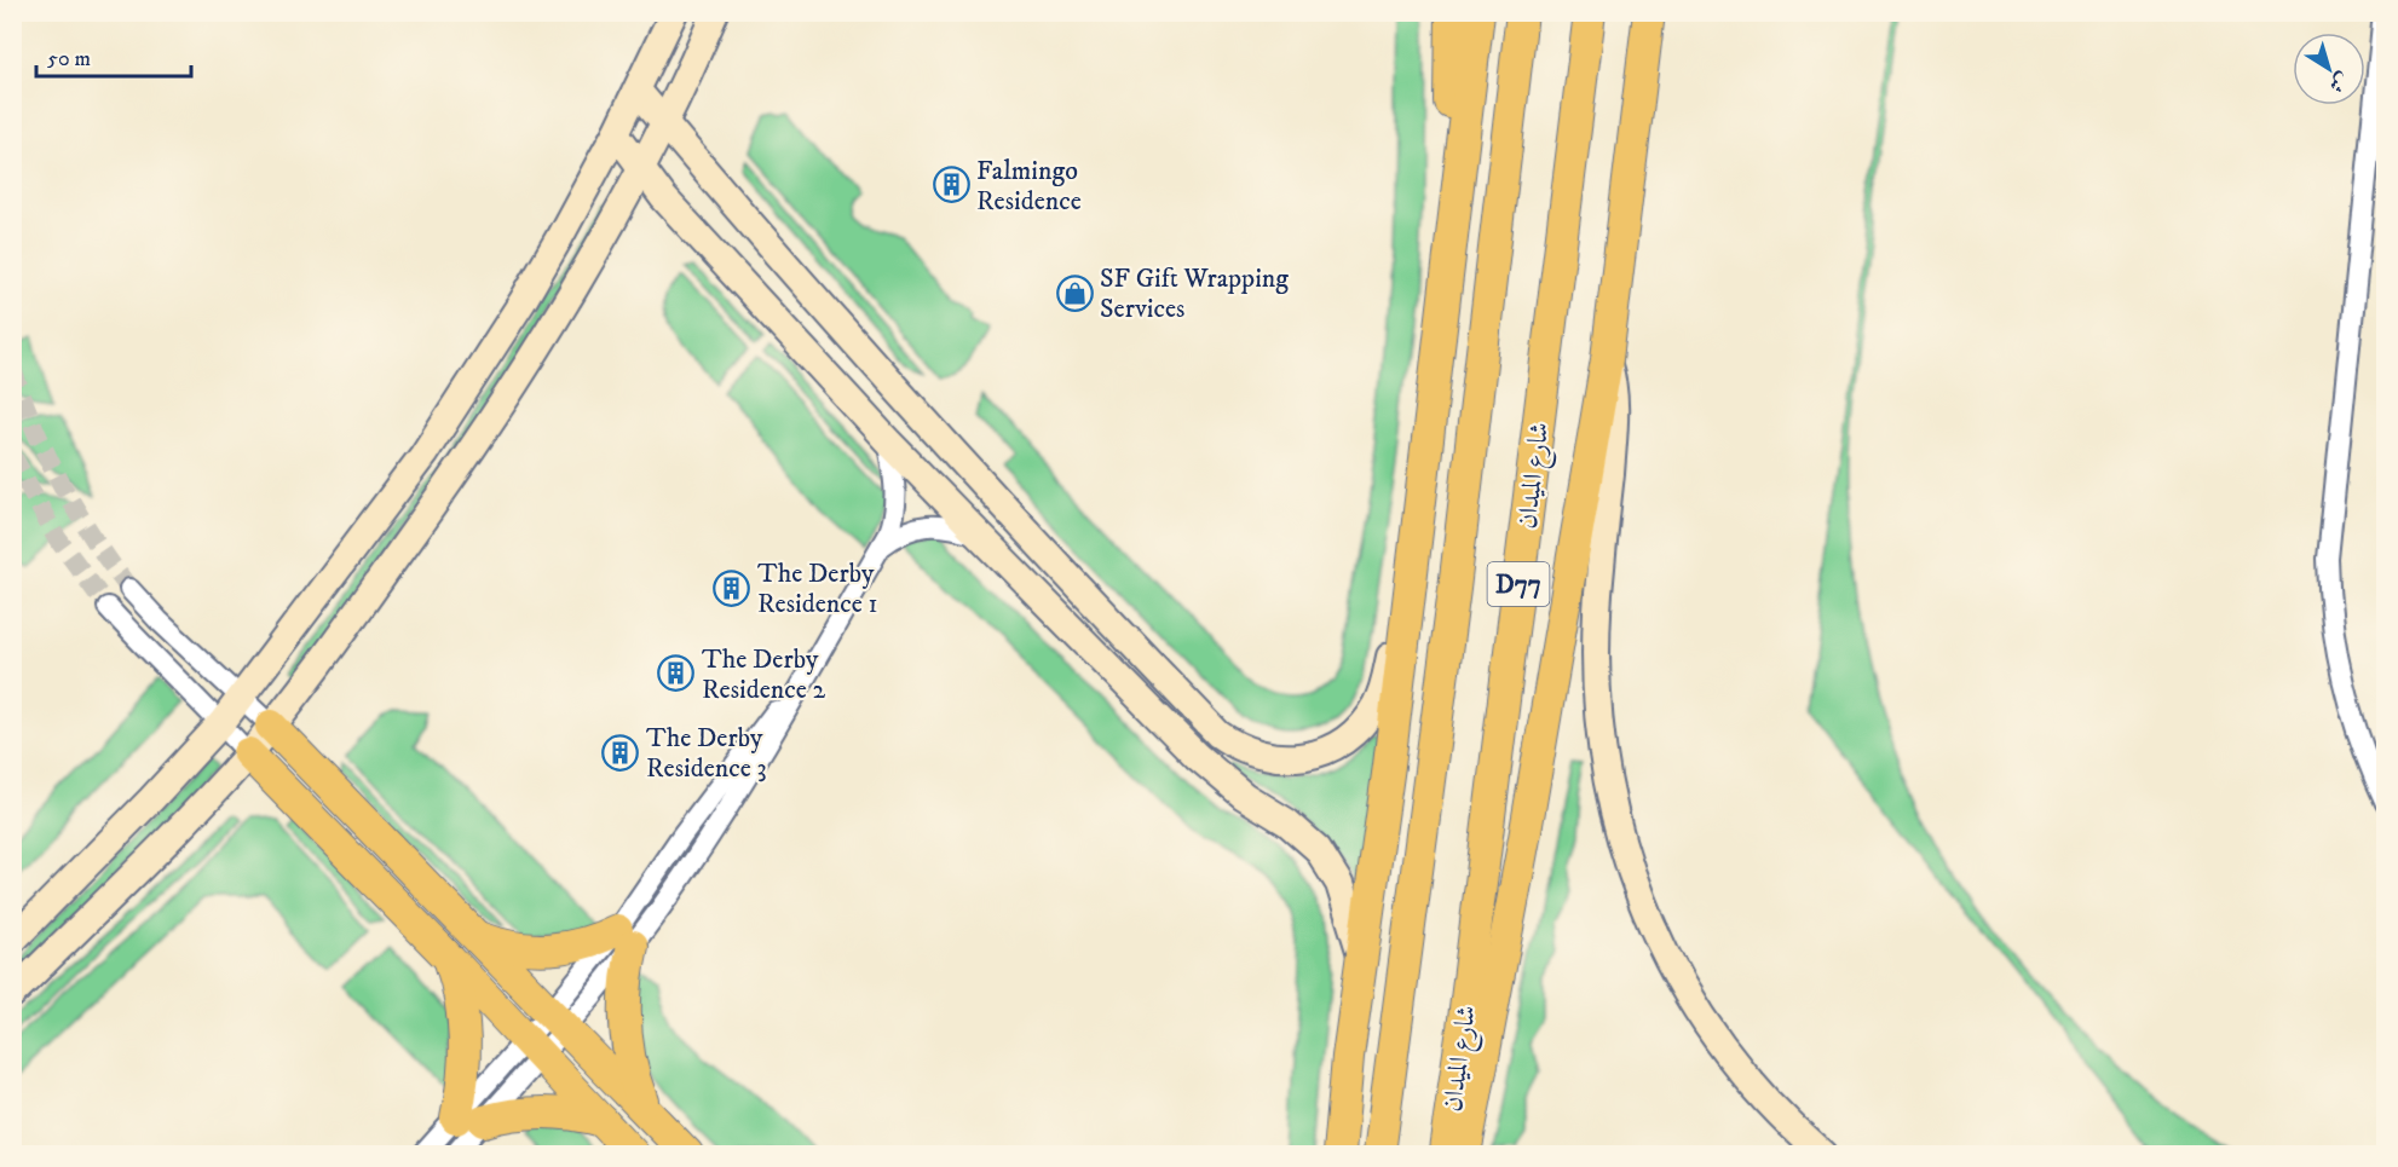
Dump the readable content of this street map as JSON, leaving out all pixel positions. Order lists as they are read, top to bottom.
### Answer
{
  "streets": {
    "main road": ["شارع الميدان", "D77"]
  },
  "places": {
    "building": [
      "Falmingo Residence",
      "The Derby Residence 1",
      "The Derby Residence 2",
      "The Derby Residence 3"
    ],
    "shop": ["SF Gift Wrapping Services"]
  },
  "scale_bar": "50 m",
  "north": "bottom right"
}
